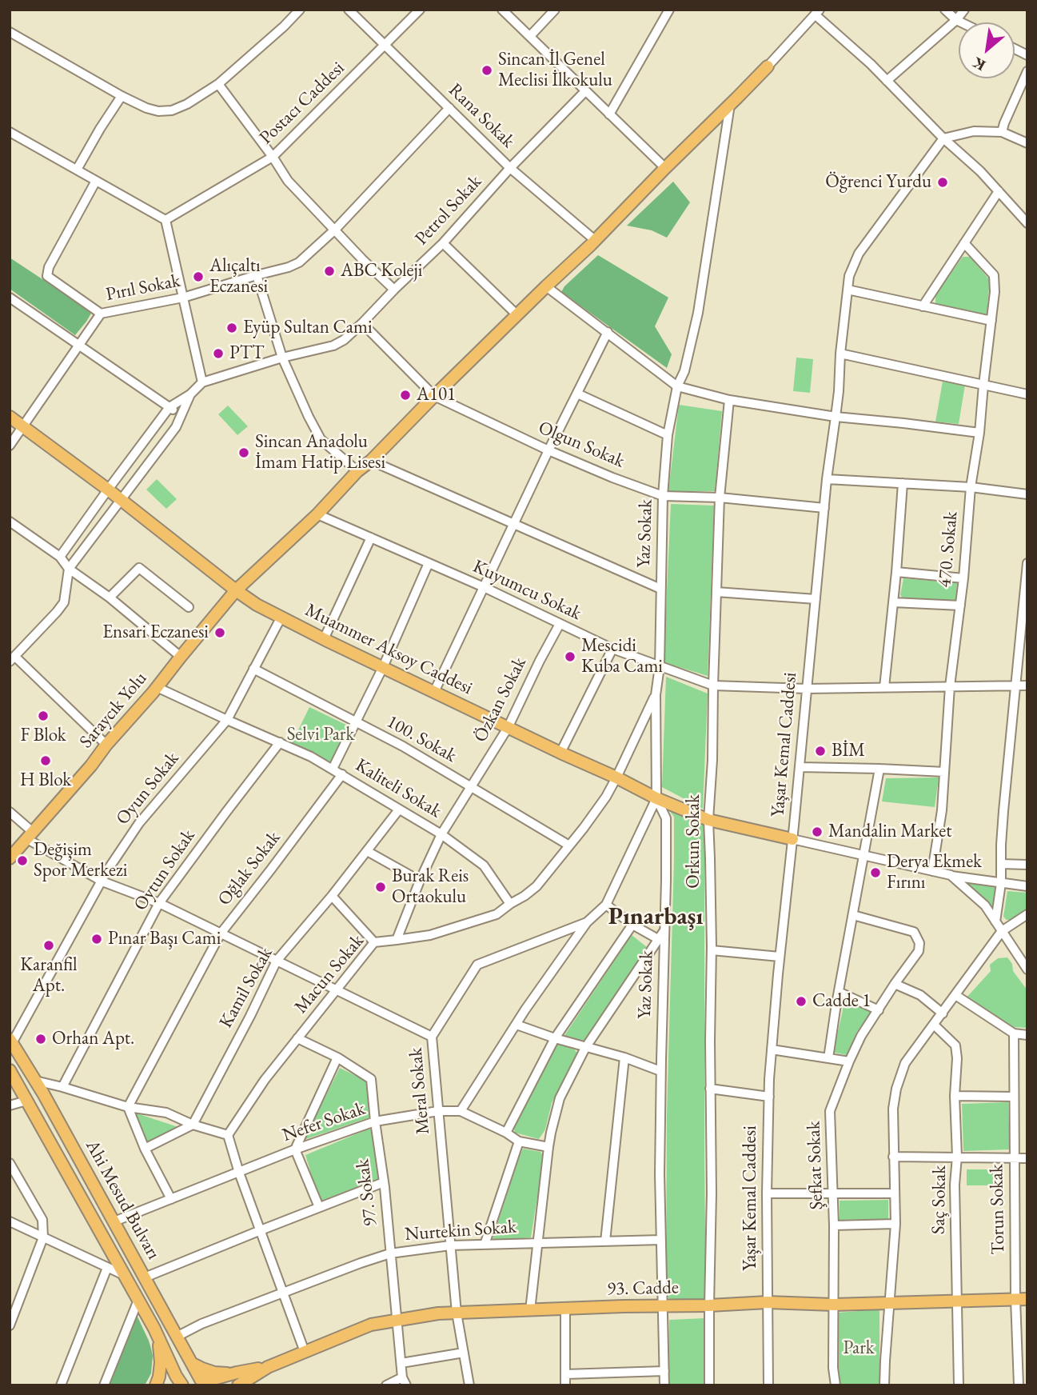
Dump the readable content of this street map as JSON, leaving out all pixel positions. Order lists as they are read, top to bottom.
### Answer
{
  "streets": {
    "main road": [
      "Muammer Aksoy Caddesi",
      "Saraycık Yolu",
      "Ahi Mesud Bulvarı",
      "93. Cadde"
    ],
    "street": [
      "Postacı Caddesi",
      "Rana Sokak",
      "Petrol Sokak",
      "Pırıl Sokak",
      "Olgun Sokak",
      "Yaz Sokak",
      "470. Sokak",
      "Kuyumcu Sokak",
      "Özkan Sokak",
      "100. Sokak",
      "Yaşar Kemal Caddesi",
      "Oyun Sokak",
      "Kaliteli Sokak",
      "Orkun Sokak",
      "Oğlak Sokak",
      "Oytun Sokak",
      "Macun Sokak",
      "Kamil Sokak",
      "Meral Sokak",
      "Nefer Sokak",
      "Şefkat Sokak",
      "97. Sokak",
      "Saç Sokak",
      "Torun Sokak",
      "Nurtekin Sokak"
    ]
  },
  "crossings": [
    ["Postacı Caddesi", "Rana Sokak"],
    ["Rana Sokak", "Petrol Sokak"],
    ["Rana Sokak", "Pırıl Sokak"],
    ["Rana Sokak", "Saraycık Yolu"],
    ["Petrol Sokak", "Olgun Sokak"],
    ["Pırıl Sokak", "Muammer Aksoy Caddesi"],
    ["Olgun Sokak", "Yaz Sokak"],
    ["Olgun Sokak", "Saraycık Yolu"],
    ["Olgun Sokak", "Yaşar Kemal Caddesi"],
    ["Olgun Sokak", "Orkun Sokak"],
    ["Yaz Sokak", "Kuyumcu Sokak"],
    ["Yaz Sokak", "Muammer Aksoy Caddesi"],
    ["Yaz Sokak", "Saraycık Yolu"],
    ["Yaz Sokak", "Macun Sokak"],
    ["Yaz Sokak", "Meral Sokak"],
    ["Yaz Sokak", "Nurtekin Sokak"],
    ["Yaz Sokak", "93. Cadde"],
    ["470. Sokak", "Kuyumcu Sokak"],
    ["Kuyumcu Sokak", "Özkan Sokak"],
    ["Kuyumcu Sokak", "Saraycık Yolu"],
    ["Kuyumcu Sokak", "Yaşar Kemal Caddesi"],
    ["Kuyumcu Sokak", "Orkun Sokak"],
    ["Muammer Aksoy Caddesi", "Özkan Sokak"],
    ["Muammer Aksoy Caddesi", "Saraycık Yolu"],
    ["Muammer Aksoy Caddesi", "Yaşar Kemal Caddesi"],
    ["Muammer Aksoy Caddesi", "Oyun Sokak"],
    ["Muammer Aksoy Caddesi", "Orkun Sokak"],
    ["Muammer Aksoy Caddesi", "Macun Sokak"],
    ["Muammer Aksoy Caddesi", "Meral Sokak"],
    ["Özkan Sokak", "100. Sokak"],
    ["Özkan Sokak", "Kaliteli Sokak"],
    ["Özkan Sokak", "Macun Sokak"],
    ["Saraycık Yolu", "Kaliteli Sokak"],
    ["100. Sokak", "Oyun Sokak"],
    ["100. Sokak", "Macun Sokak"],
    ["Yaşar Kemal Caddesi", "93. Cadde"],
    ["Oyun Sokak", "Kaliteli Sokak"],
    ["Oyun Sokak", "Ahi Mesud Bulvarı"],
    ["Kaliteli Sokak", "Oğlak Sokak"],
    ["Kaliteli Sokak", "Oytun Sokak"],
    ["Kaliteli Sokak", "Macun Sokak"],
    ["Kaliteli Sokak", "Kamil Sokak"],
    ["Orkun Sokak", "93. Cadde"],
    ["Macun Sokak", "97. Sokak"],
    ["Meral Sokak", "Nefer Sokak"],
    ["Meral Sokak", "Nurtekin Sokak"],
    ["Meral Sokak", "93. Cadde"],
    ["Nefer Sokak", "97. Sokak"],
    ["Nefer Sokak", "Ahi Mesud Bulvarı"],
    ["Şefkat Sokak", "93. Cadde"],
    ["97. Sokak", "Nurtekin Sokak"],
    ["97. Sokak", "93. Cadde"],
    ["Ahi Mesud Bulvarı", "Nurtekin Sokak"],
    ["Ahi Mesud Bulvarı", "93. Cadde"],
    ["Saç Sokak", "93. Cadde"],
    ["Torun Sokak", "93. Cadde"]
  ],
  "districts": ["Pınarbaşı"],
  "parks": ["Selvi Park", "Park"],
  "places": [
    "Sincan İl Genel Meclisi İlkokulu",
    "Öğrenci Yurdu",
    "ABC Koleji",
    "Alıçaltı Eczanesi",
    "Eyüp Sultan Cami",
    "PTT",
    "A101",
    "Sincan Anadolu İmam Hatip Lisesi",
    "Ensari Eczanesi",
    "Mescidi Kuba Cami",
    "F Blok",
    "BİM",
    "H Blok",
    "Mandalin Market",
    "Değişim Spor Merkezi",
    "Derya Ekmek Fırını",
    "Burak Reis Ortaokulu",
    "Pınar Başı Cami",
    "Karanfil Apt.",
    "Cadde 1",
    "Orhan Apt."
  ],
  "north": "bottom left"
}
